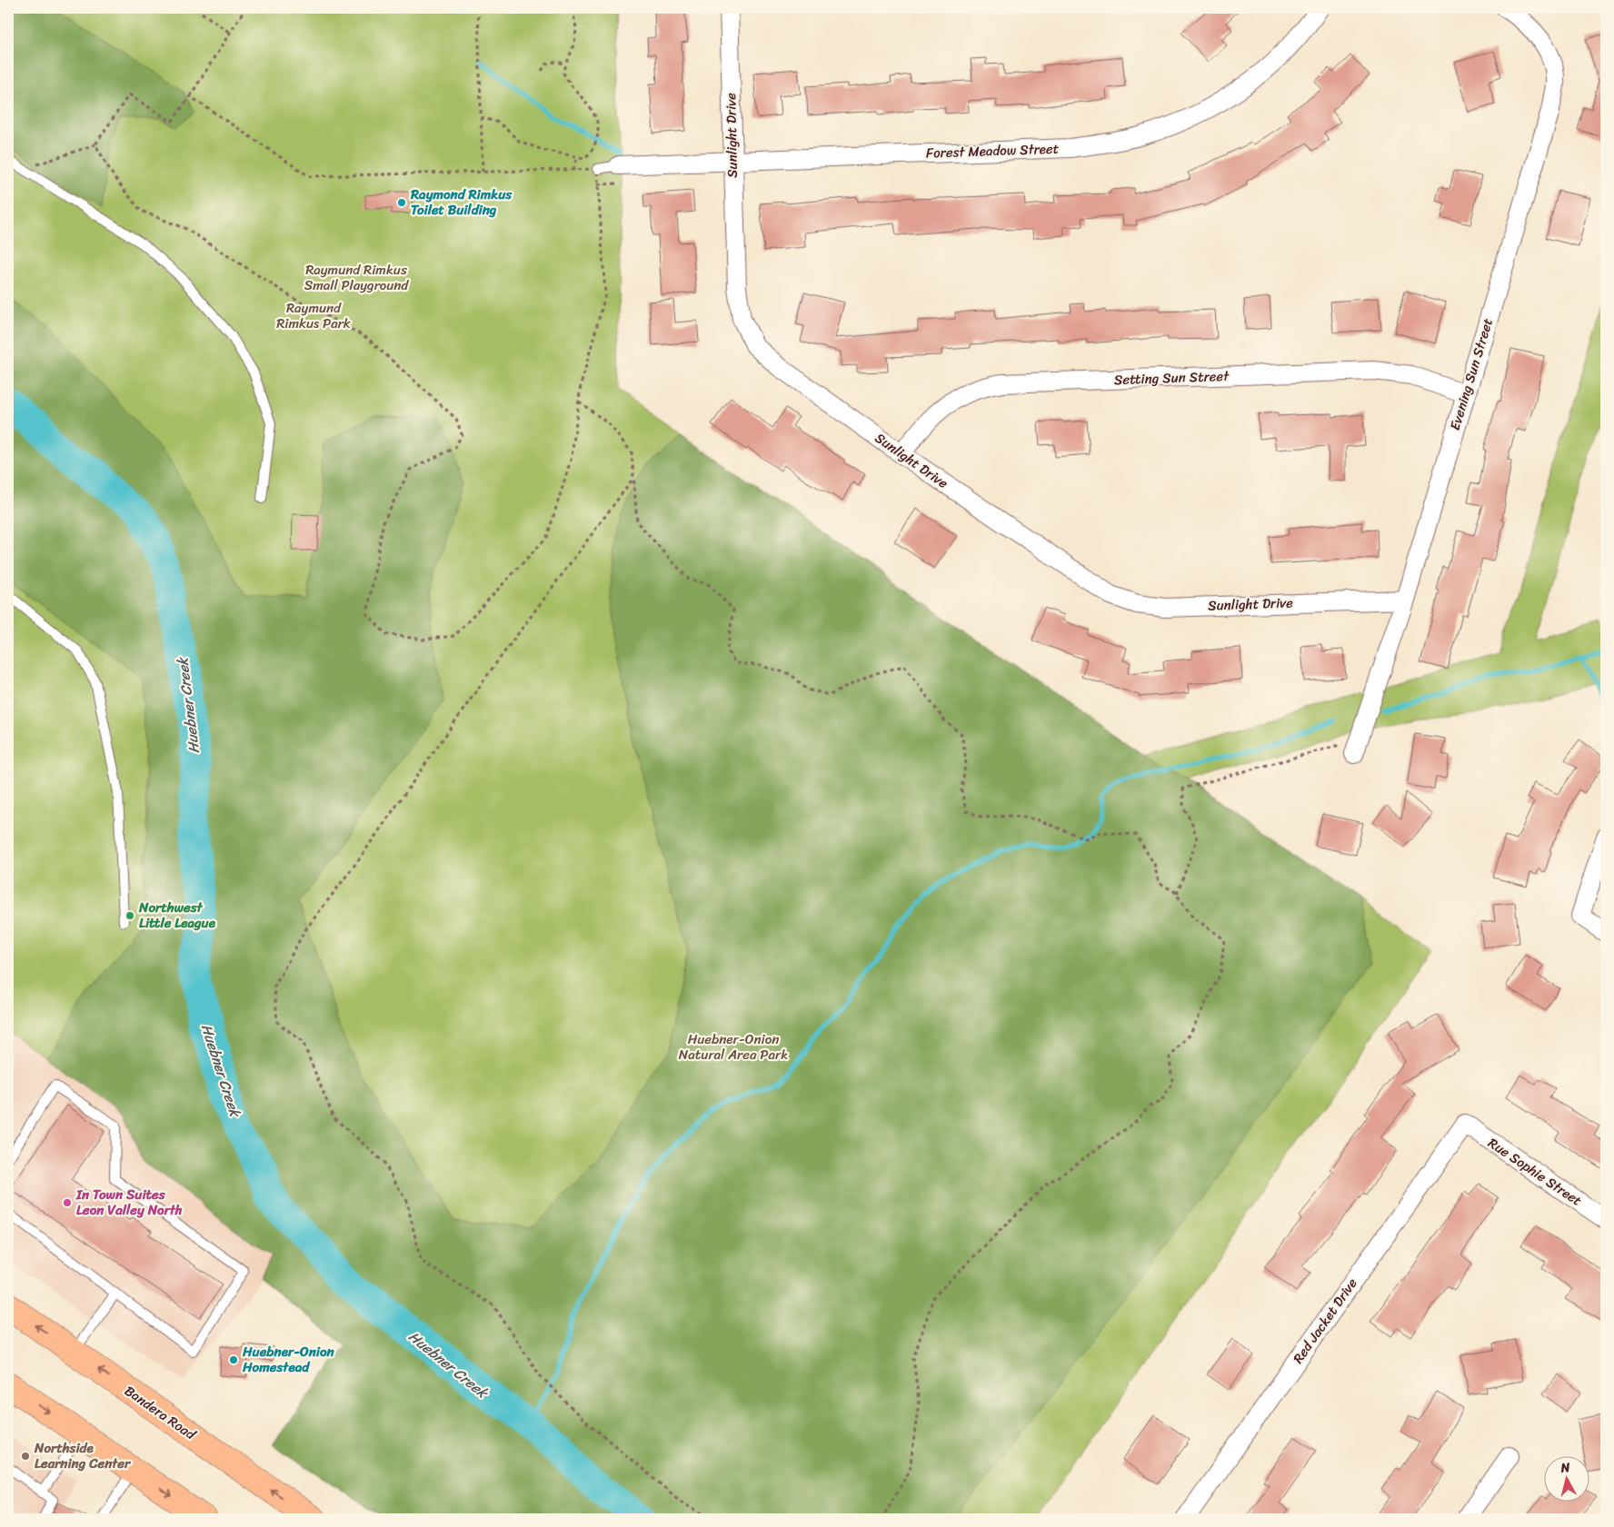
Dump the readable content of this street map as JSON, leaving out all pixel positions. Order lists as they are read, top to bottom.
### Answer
{
  "streets": {
    "main road": ["Bandera Road"],
    "street": [
      "Sunlight Drive",
      "Forest Meadow Street",
      "Evening Sun Street",
      "Setting Sun Street",
      "Rue Sophie Street",
      "Red Jacket Drive"
    ]
  },
  "crossings": [
    ["Sunlight Drive", "Forest Meadow Street"],
    ["Sunlight Drive", "Evening Sun Street"],
    ["Sunlight Drive", "Setting Sun Street"],
    ["Evening Sun Street", "Setting Sun Street"],
    ["Rue Sophie Street", "Red Jacket Drive"]
  ],
  "water": ["Huebner Creek"],
  "parks": ["Raymund Rimkus Small Playground", "Raymund Rimkus Park", "Huebner-Onion Natural Area Park"],
  "places": [
    "Raymond Rimkus Toilet Building",
    "Northwest Little League",
    "In Town Suites Leon Valley North",
    "Huebner-Onion Homestead",
    "Northside Learning Center"
  ],
  "north": "top"
}
